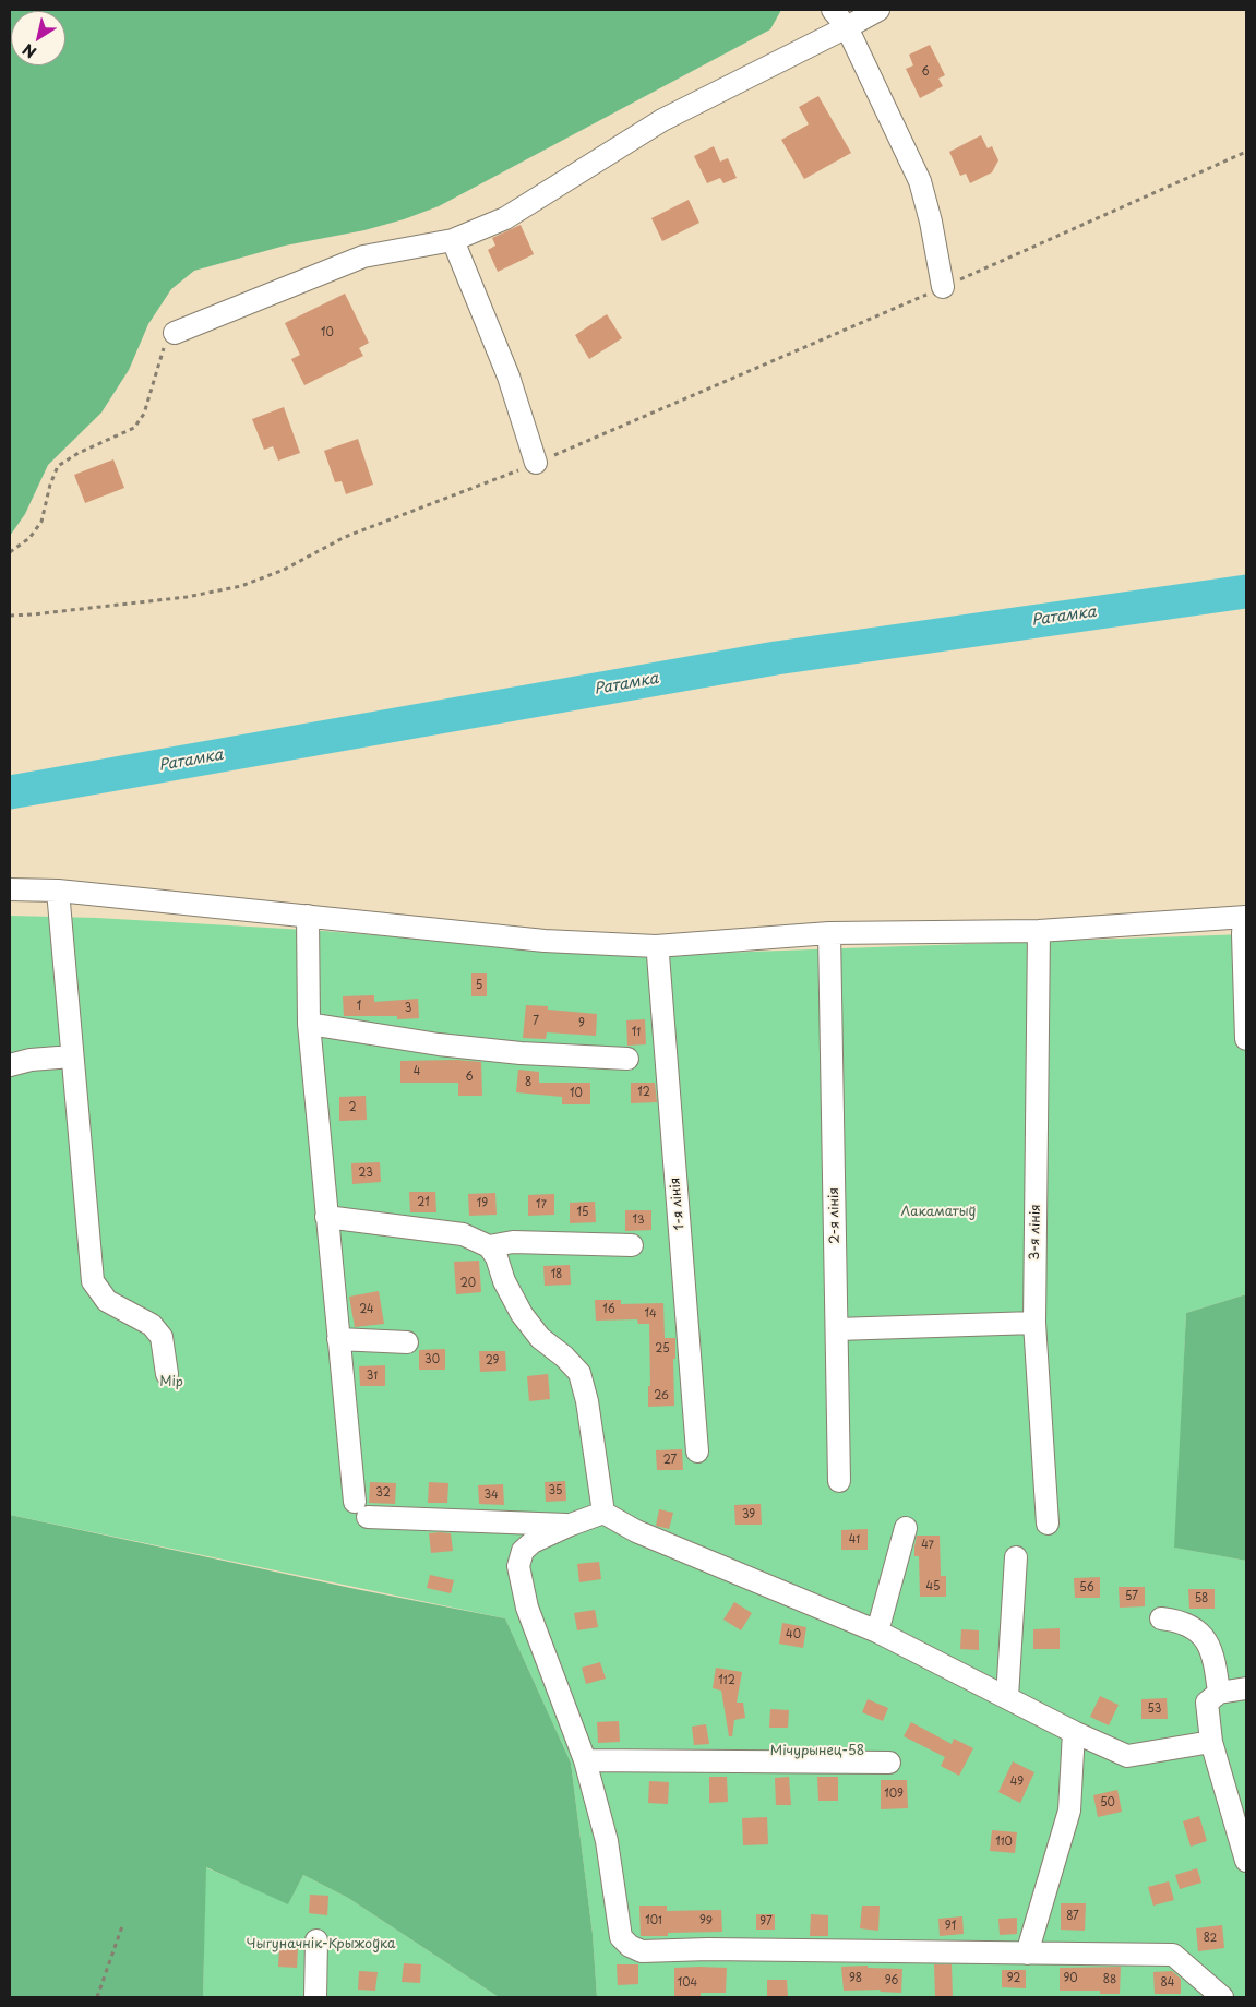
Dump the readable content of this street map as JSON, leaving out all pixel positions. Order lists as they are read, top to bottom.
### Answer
{
  "streets": {
    "street": ["1-я лінія", "2-я лінія", "3-я лінія"]
  },
  "water": ["Ратамка"],
  "parks": [
    "Лакаматыў",
    "Мір",
    "Мічурынец-58",
    "Чыгуначнік-Крыжоўка"
  ],
  "house_numbers": [
    "6",
    "10",
    "5",
    "1",
    "3",
    "7",
    "9",
    "11",
    "4",
    "6",
    "8",
    "12",
    "10",
    "2",
    "23",
    "21",
    "19",
    "17",
    "15",
    "13",
    "18",
    "20",
    "24",
    "16",
    "14",
    "25",
    "30",
    "29",
    "31",
    "26",
    "27",
    "35",
    "32",
    "34",
    "39",
    "41",
    "47",
    "45",
    "56",
    "57",
    "58",
    "40",
    "112",
    "53",
    "49",
    "109",
    "50",
    "110",
    "87",
    "101",
    "99",
    "97",
    "91",
    "82",
    "98",
    "92",
    "90",
    "88",
    "96",
    "104",
    "84"
  ],
  "north": "bottom left"
}
